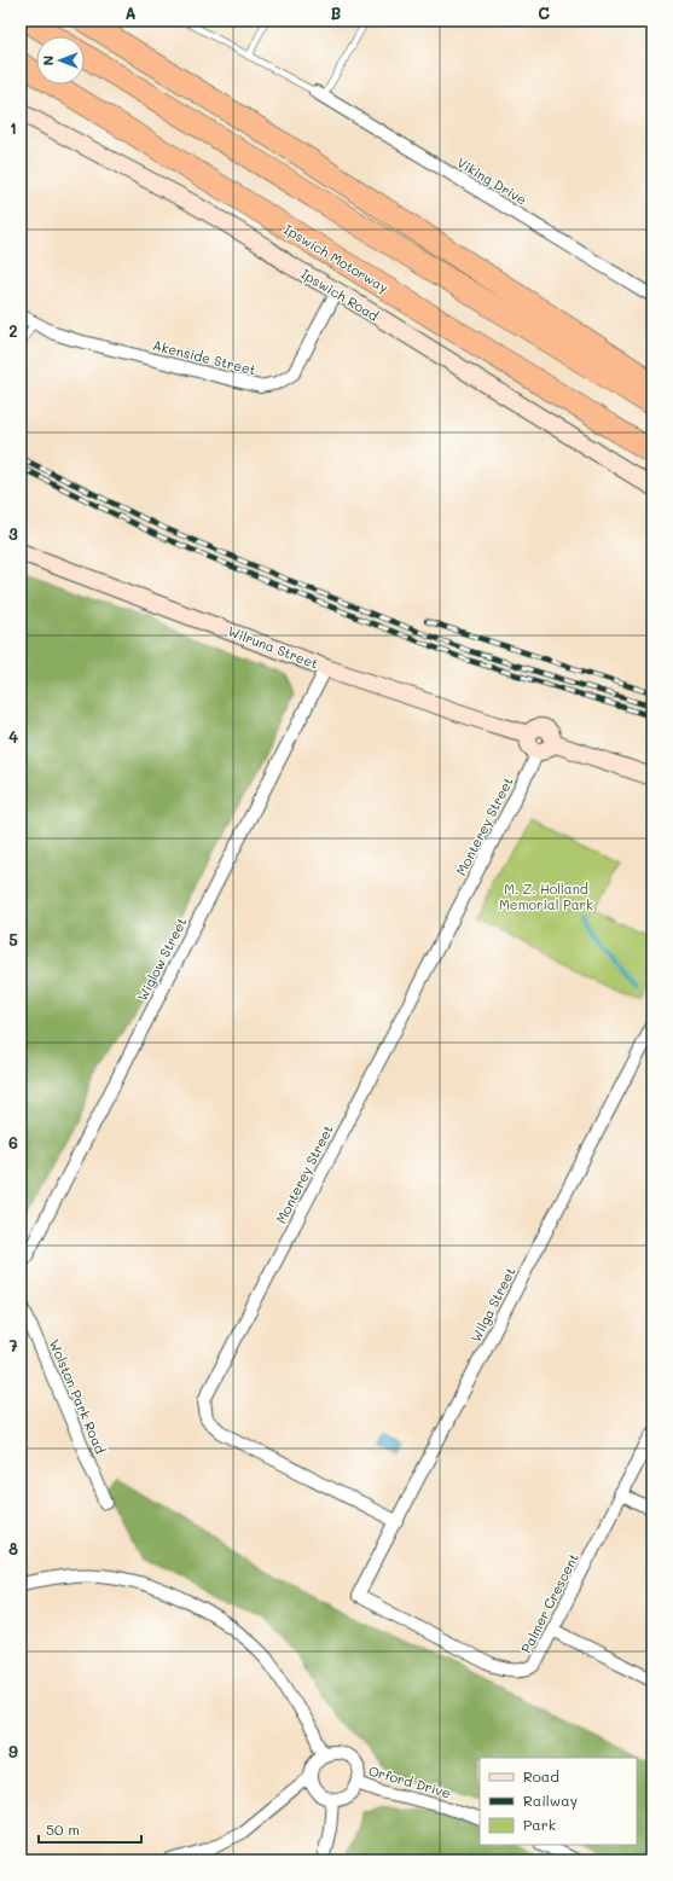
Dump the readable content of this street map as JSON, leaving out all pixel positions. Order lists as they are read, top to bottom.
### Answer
{
  "streets": {
    "highway": ["Ipswich Motorway"],
    "main road": ["Ipswich Road", "Wilruna Street"],
    "street": [
      "Viking Drive",
      "Akenside Street",
      "Monterey Street",
      "Wiglow Street",
      "Wilga Street",
      "Wolston Park Road",
      "Palmer Crescent",
      "Orford Drive"
    ]
  },
  "crossings": [
    ["Ipswich Road", "Akenside Street"],
    ["Wilruna Street", "Monterey Street"],
    ["Wilruna Street", "Wiglow Street"],
    ["Monterey Street", "Wilga Street"],
    ["Wilga Street", "Palmer Crescent"]
  ],
  "parks": ["M. Z. Holland Memorial Park"],
  "legend": ["Road", "Railway", "Park"],
  "scale_bar": "50 m",
  "north": "left",
  "grid": {
    "columns": ["A", "B", "C"],
    "rows": [
      "1",
      "2",
      "3",
      "4",
      "5",
      "6",
      "7",
      "8",
      "9"
    ]
  }
}
